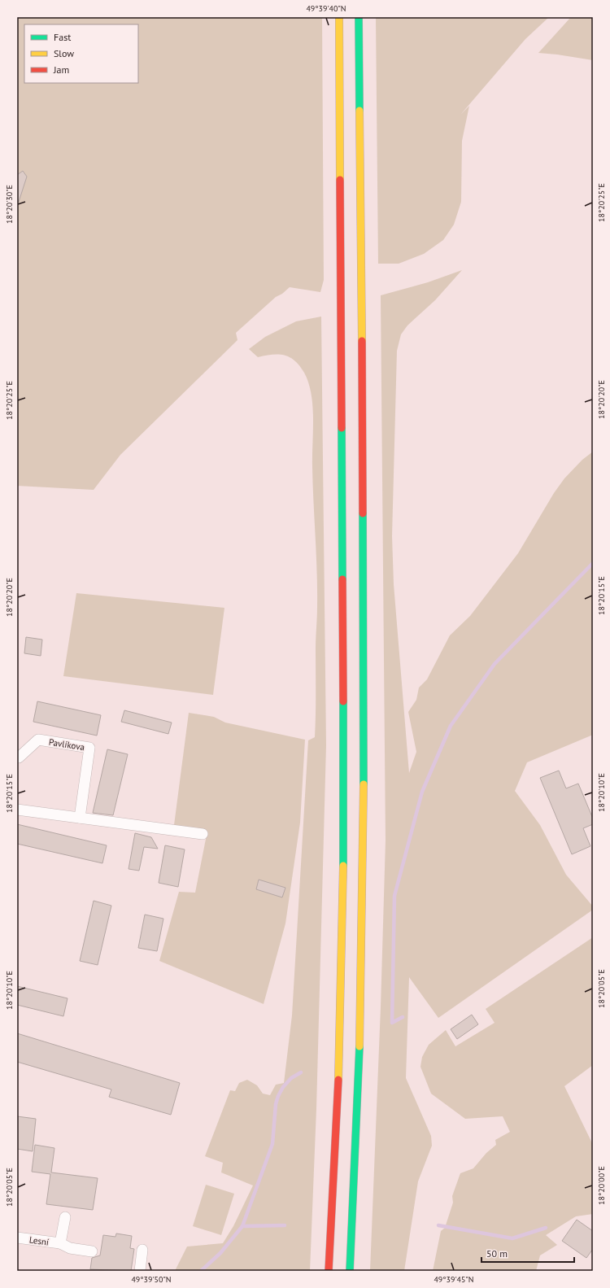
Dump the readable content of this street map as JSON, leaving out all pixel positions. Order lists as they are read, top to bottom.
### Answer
{
  "streets": {
    "street": ["Pavlíkova", "Lesní"]
  },
  "legend": ["Fast", "Slow", "Jam"],
  "scale_bar": "50 m",
  "coordinates": [
    "49°39'40\"N",
    "18°20'25\"E",
    "18°20'30\"E",
    "18°20'20\"E",
    "18°20'15\"E",
    "18°20'10\"E",
    "18°20'05\"E",
    "18°20'00\"E",
    "49°39'50\"N",
    "49°39'45\"N"
  ]
}
